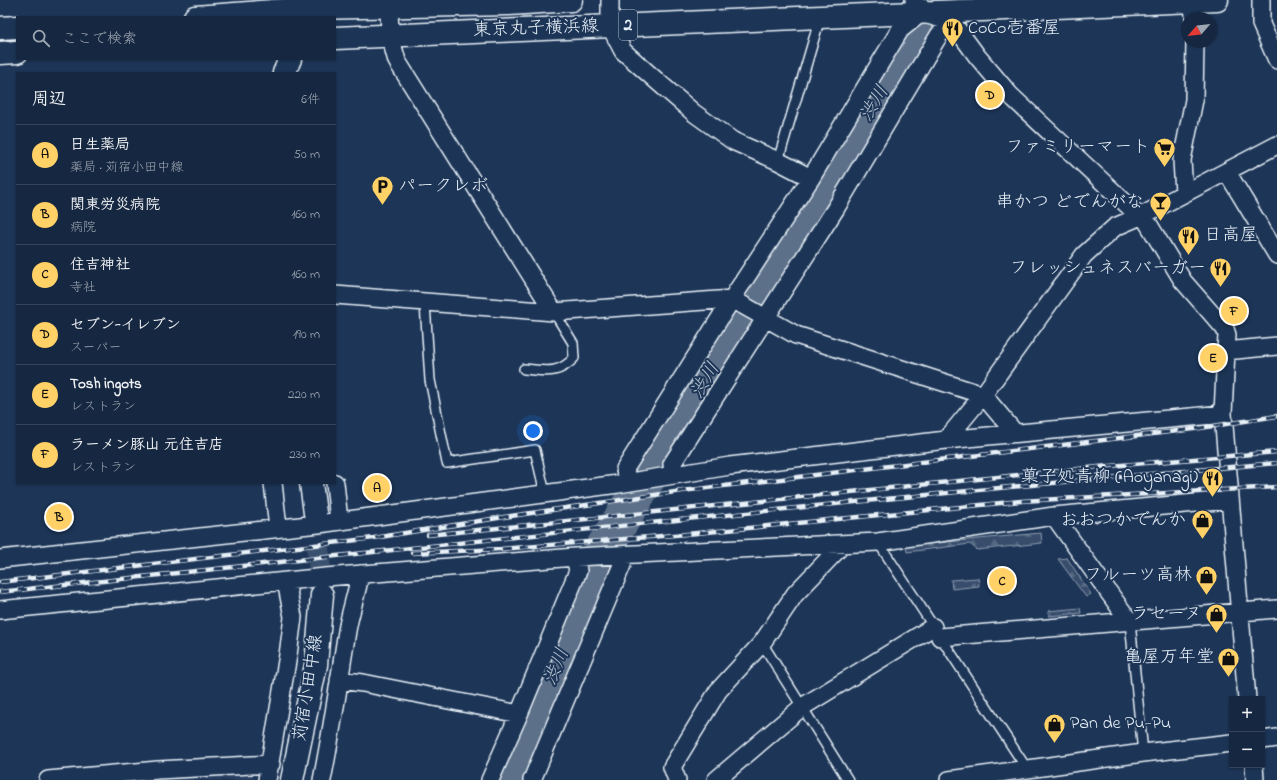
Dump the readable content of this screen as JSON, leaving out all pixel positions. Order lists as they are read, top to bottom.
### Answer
{
  "streets": {
    "main road": ["2", "東京丸子横浜線", "苅宿小田中線"]
  },
  "water": ["渋川"],
  "places": {
    "restaurant": [
      "CoCo壱番屋",
      "日高屋",
      "フレッシュネスバーガー",
      "菓子処青柳 (Aoyanagi)"
    ],
    "supermarket": ["ファミリーマート"],
    "parking": ["パークレボ"],
    "bar": ["串かつ どでんがな"],
    "shop": [
      "おおつかでんか",
      "フルーツ高林",
      "ラセーヌ",
      "亀屋万年堂",
      "Pan de Pu-Pu"
    ]
  },
  "north": "bottom left",
  "page": {
    "search": "ここで検索",
    "heading": ["周辺", "6件"],
    "pins": [
      "D",
      "F",
      "E",
      "A",
      "B",
      "C"
    ],
    "list": [
      {
        "mark": "A",
        "name": "日生薬局",
        "note": "薬局 · 苅宿小田中線",
        "value": "50 m"
      },
      {
        "mark": "B",
        "name": "関東労災病院",
        "note": "病院",
        "value": "160 m"
      },
      {
        "mark": "C",
        "name": "住吉神社",
        "note": "寺社",
        "value": "160 m"
      },
      {
        "mark": "D",
        "name": "セブン-イレブン",
        "note": "スーパー",
        "value": "190 m"
      },
      {
        "mark": "E",
        "name": "Tosh ingots",
        "note": "レストラン",
        "value": "220 m"
      },
      {
        "mark": "F",
        "name": "ラーメン豚山 元住吉店",
        "note": "レストラン",
        "value": "230 m"
      }
    ],
    "map_buttons": ["+", "−"]
  }
}
